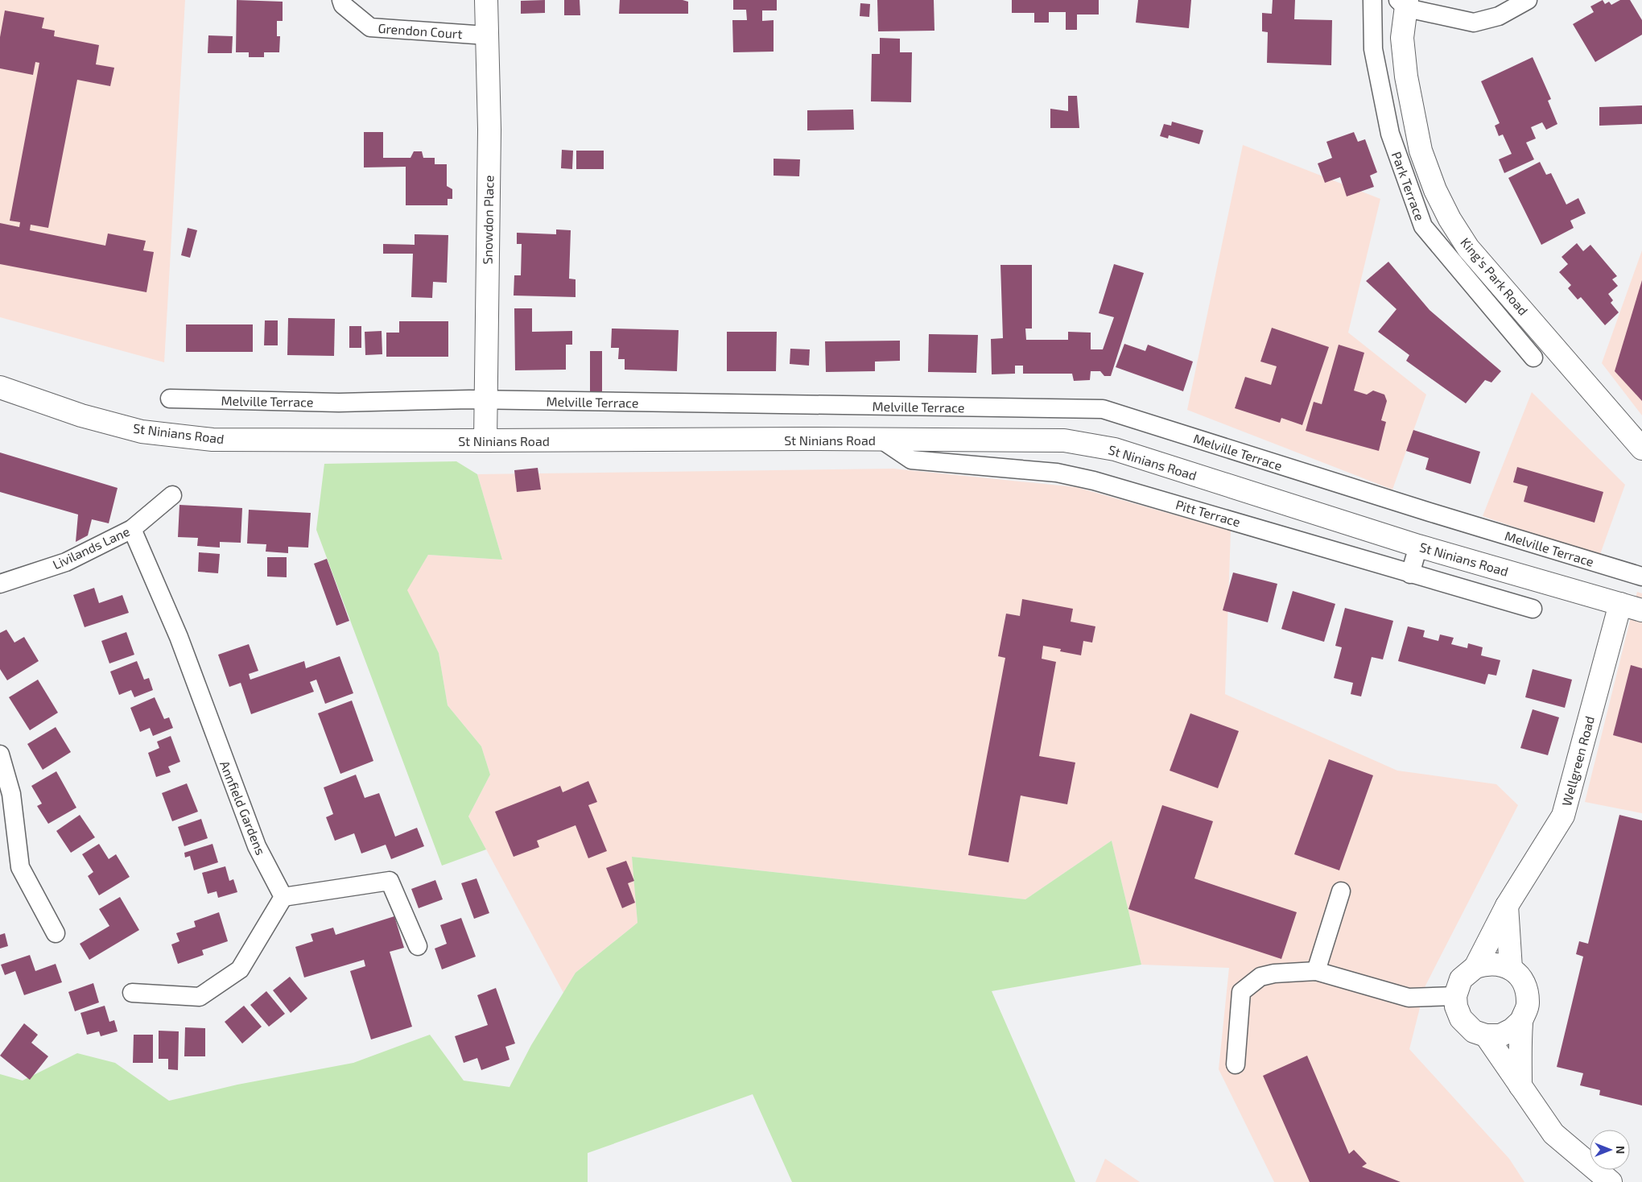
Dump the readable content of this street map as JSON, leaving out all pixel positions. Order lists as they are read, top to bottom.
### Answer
{
  "streets": {
    "street": [
      "Grendon Court",
      "Park Terrace",
      "Snowdon Place",
      "King's Park Road",
      "Melville Terrace",
      "St Ninians Road",
      "Pitt Terrace",
      "Livilands Lane",
      "Wellgreen Road",
      "Annfield Gardens"
    ]
  },
  "crossings": [
    ["Grendon Court", "Snowdon Place"],
    ["Snowdon Place", "Melville Terrace"],
    ["Snowdon Place", "St Ninians Road"],
    ["St Ninians Road", "Pitt Terrace"],
    ["St Ninians Road", "Wellgreen Road"],
    ["Livilands Lane", "Annfield Gardens"]
  ],
  "north": "right"
}
